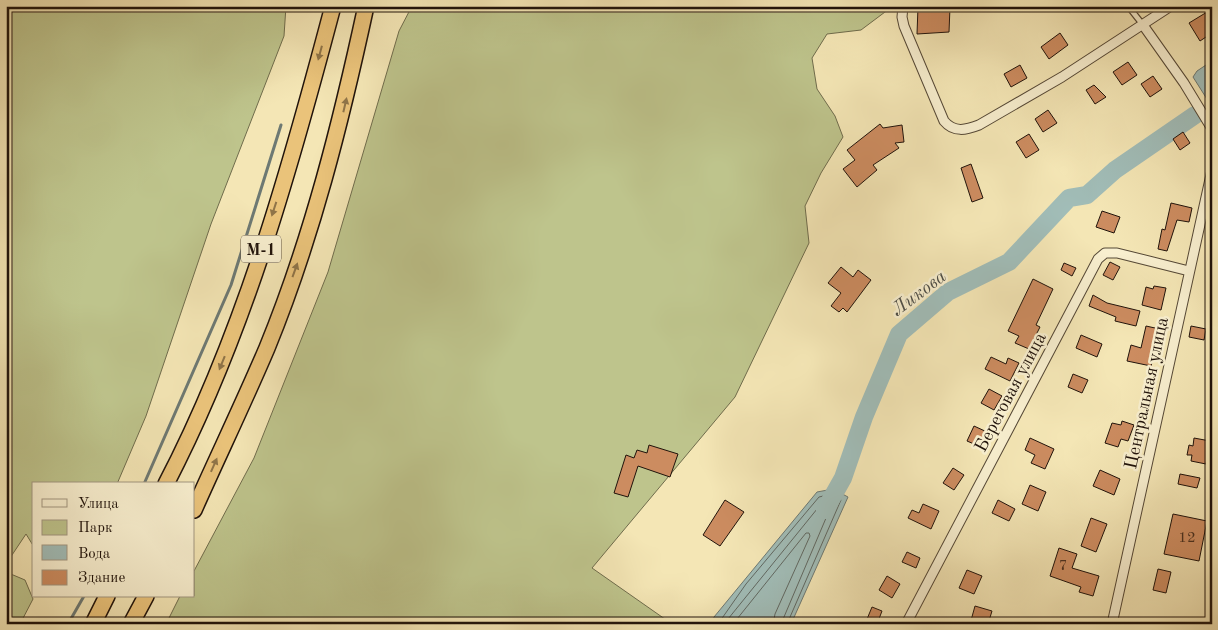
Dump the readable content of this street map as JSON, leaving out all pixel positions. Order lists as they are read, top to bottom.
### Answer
{
  "streets": {
    "highway": ["М-1"],
    "street": ["Береговая улица", "Центральная улица"]
  },
  "crossings": [
    ["Береговая улица", "Центральная улица"]
  ],
  "water": ["Ликова"],
  "house_numbers": ["12", "7"],
  "legend": [
    "Улица",
    "Парк",
    "Вода",
    "Здание"
  ]
}
